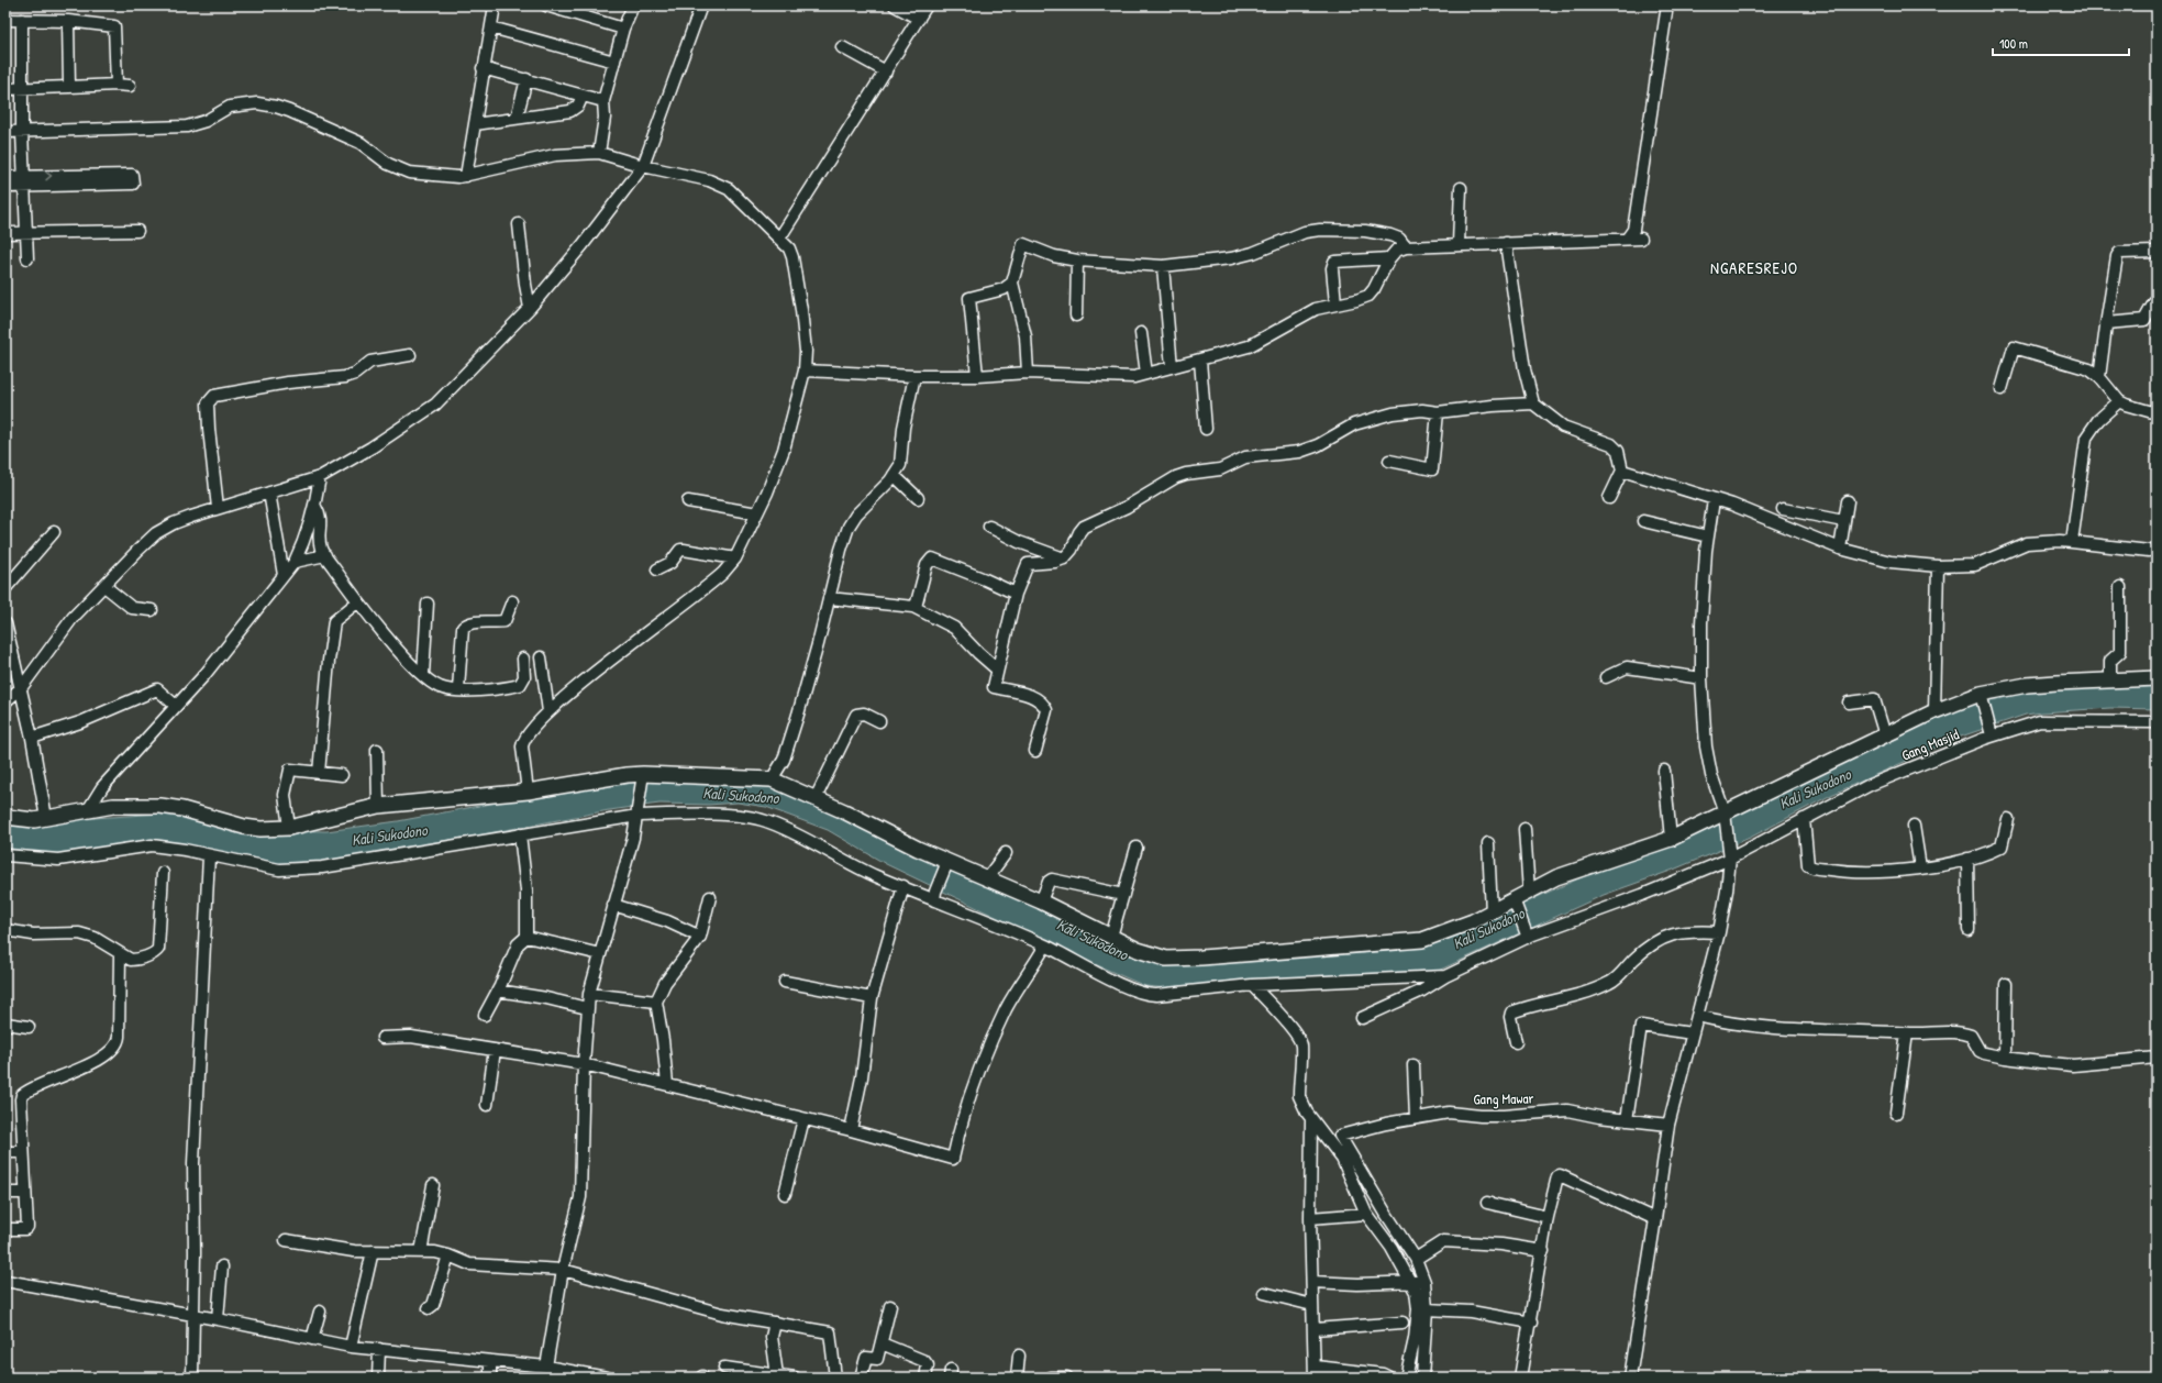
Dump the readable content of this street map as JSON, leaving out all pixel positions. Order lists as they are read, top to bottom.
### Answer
{
  "streets": {
    "street": ["Gang Masjid", "Gang Mawar"]
  },
  "districts": ["NGARESREJO"],
  "water": ["Kali Sukodono"],
  "scale_bar": "100 m"
}
